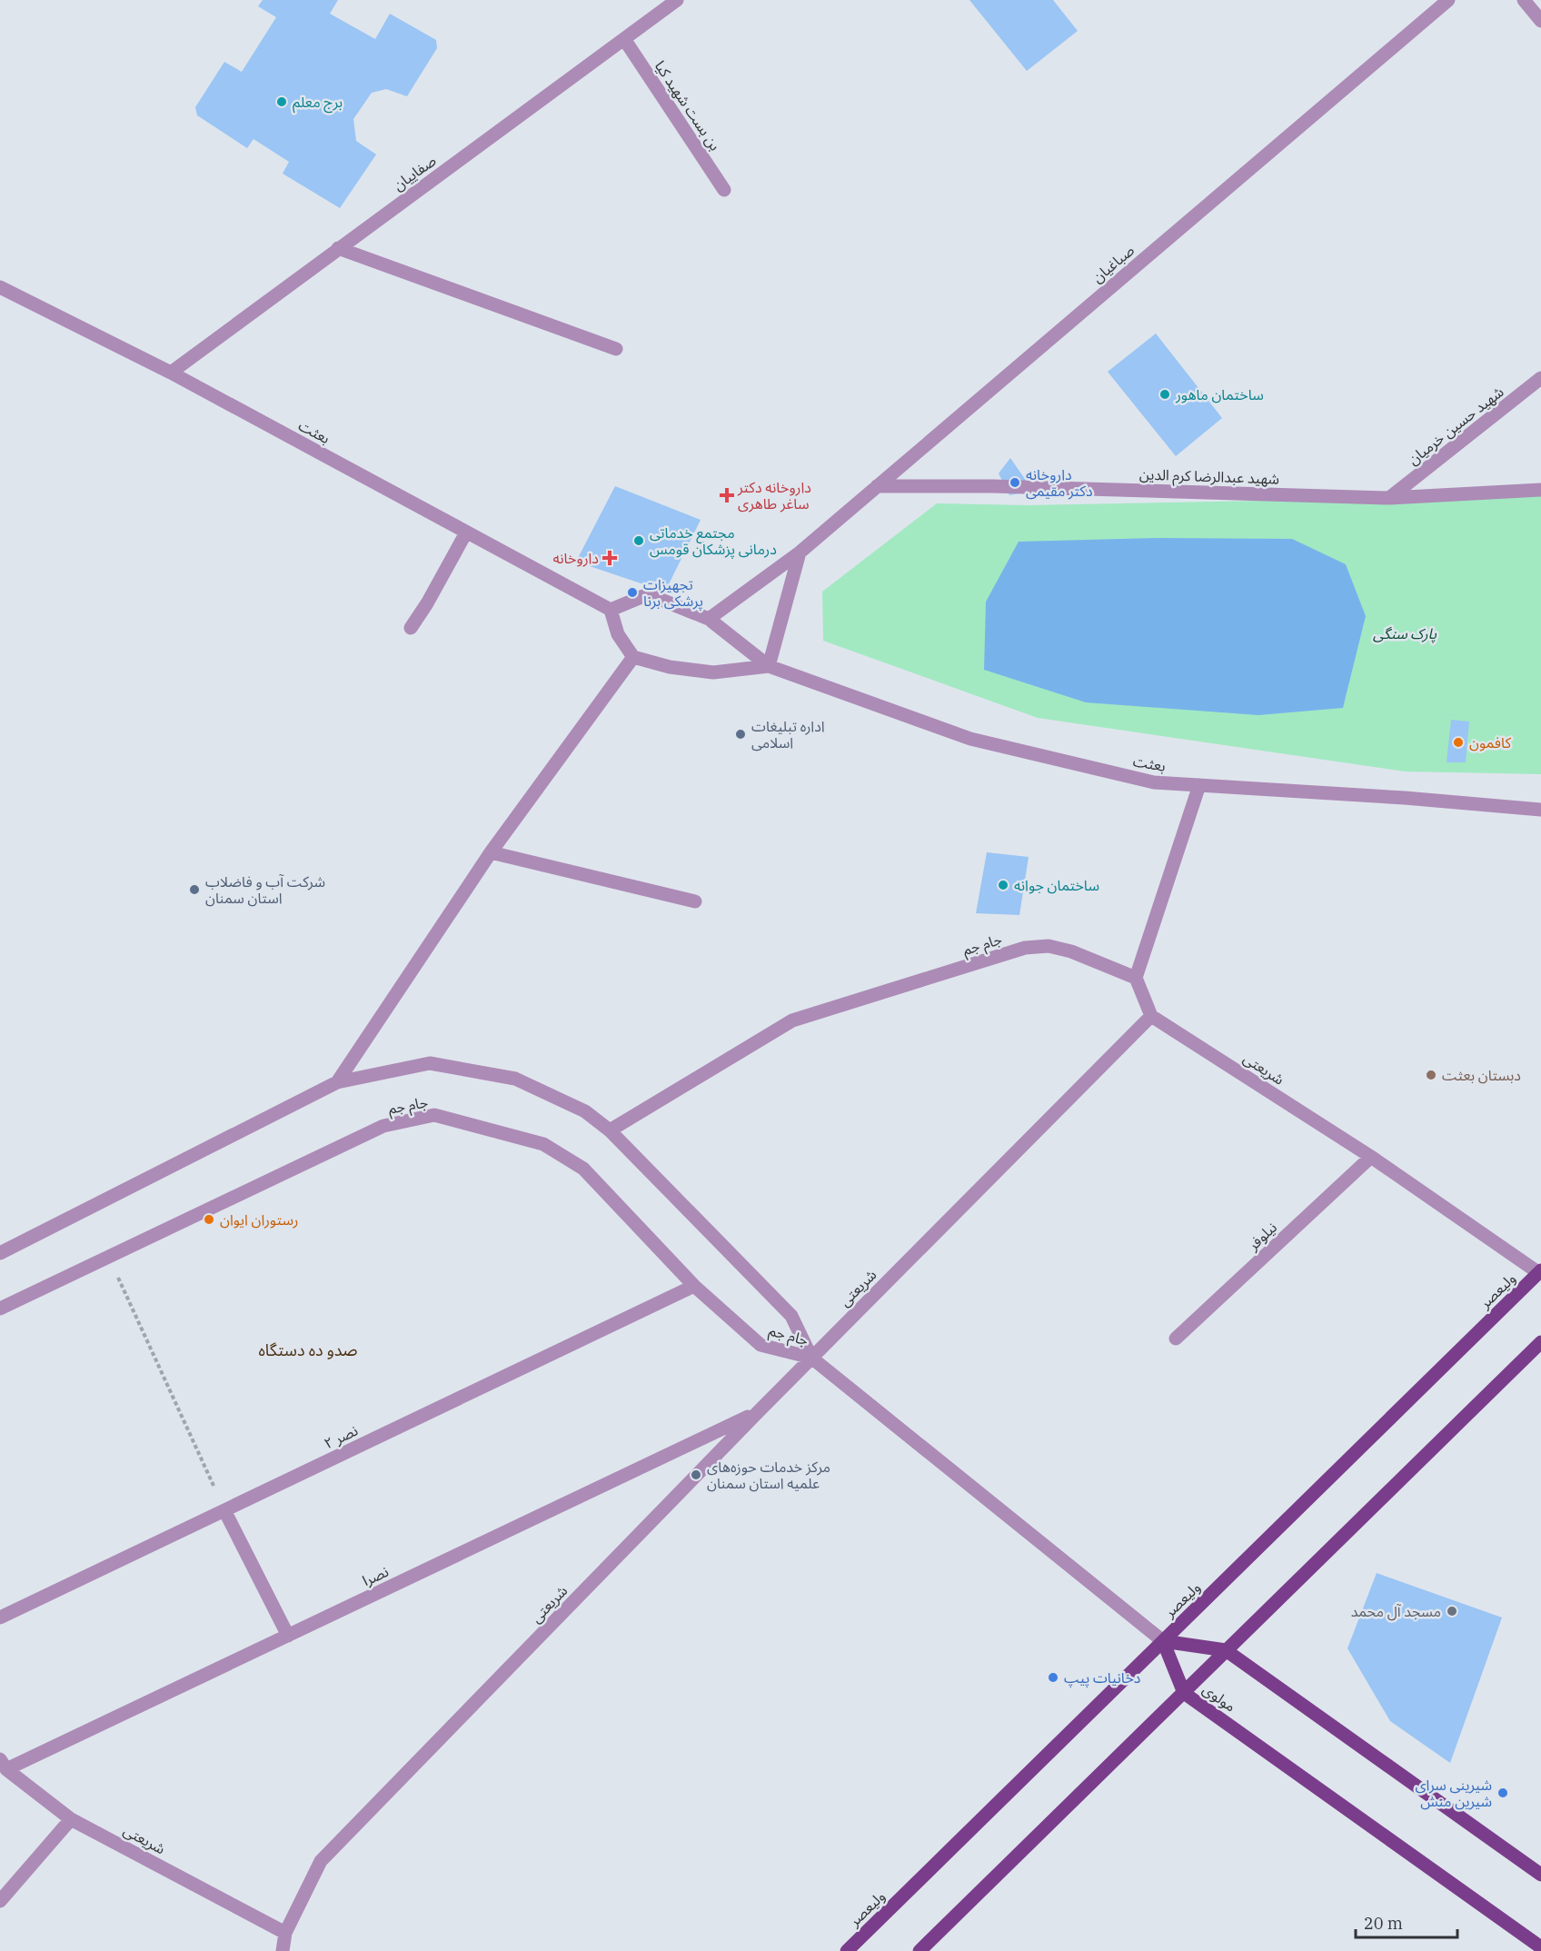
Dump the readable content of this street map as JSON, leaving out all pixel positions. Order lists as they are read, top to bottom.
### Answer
{
  "streets": {
    "main road": ["ولیعصر", "مولوی"],
    "street": [
      "بن بست شهید کیا",
      "صفاییان",
      "صباغیان",
      "شهید حسین خرمیان",
      "بعثت",
      "شهید عبدالرضا کرم الدین",
      "جام جم",
      "شریعتی",
      "نیلوفر",
      "نصر ۲",
      "نصرا"
    ]
  },
  "crossings": [
    ["بن بست شهید کیا", "صفاییان"],
    ["صفاییان", "بعثت"],
    ["صباغیان", "شهید عبدالرضا کرم الدین"],
    ["شهید حسین خرمیان", "شهید عبدالرضا کرم الدین"],
    ["جام جم", "شریعتی"],
    ["جام جم", "ولیعصر"],
    ["جام جم", "نصر ۲"],
    ["جام جم", "مولوی"],
    ["شریعتی", "نیلوفر"],
    ["شریعتی", "ولیعصر"],
    ["شریعتی", "نصرا"],
    ["ولیعصر", "مولوی"]
  ],
  "districts": ["صدو ده دستگاه"],
  "parks": ["پارک سنگی"],
  "places": {
    "other": [
      "برج معلم",
      "ساختمان ماهور",
      "داروخانه دکتر مقیمی",
      "مجتمع خدماتی درمانی پزشکان قومس",
      "تجهیزات پرشکی برنا",
      "اداره تبلیغات اسلامی",
      "کافمون",
      "ساختمان جوانه",
      "شرکت آب و فاضلاب استان سمنان",
      "دبستان بعثت",
      "رستوران ایوان",
      "مرکز خدمات حوزه‌های علمیه استان سمنان",
      "مسجد آل محمد",
      "دخانیات پیپ",
      "شیرینی سرای شیرین منش"
    ],
    "health": ["داروخانه دکتر ساغر طاهری", "داروخانه"]
  },
  "scale_bar": "20 m"
}
